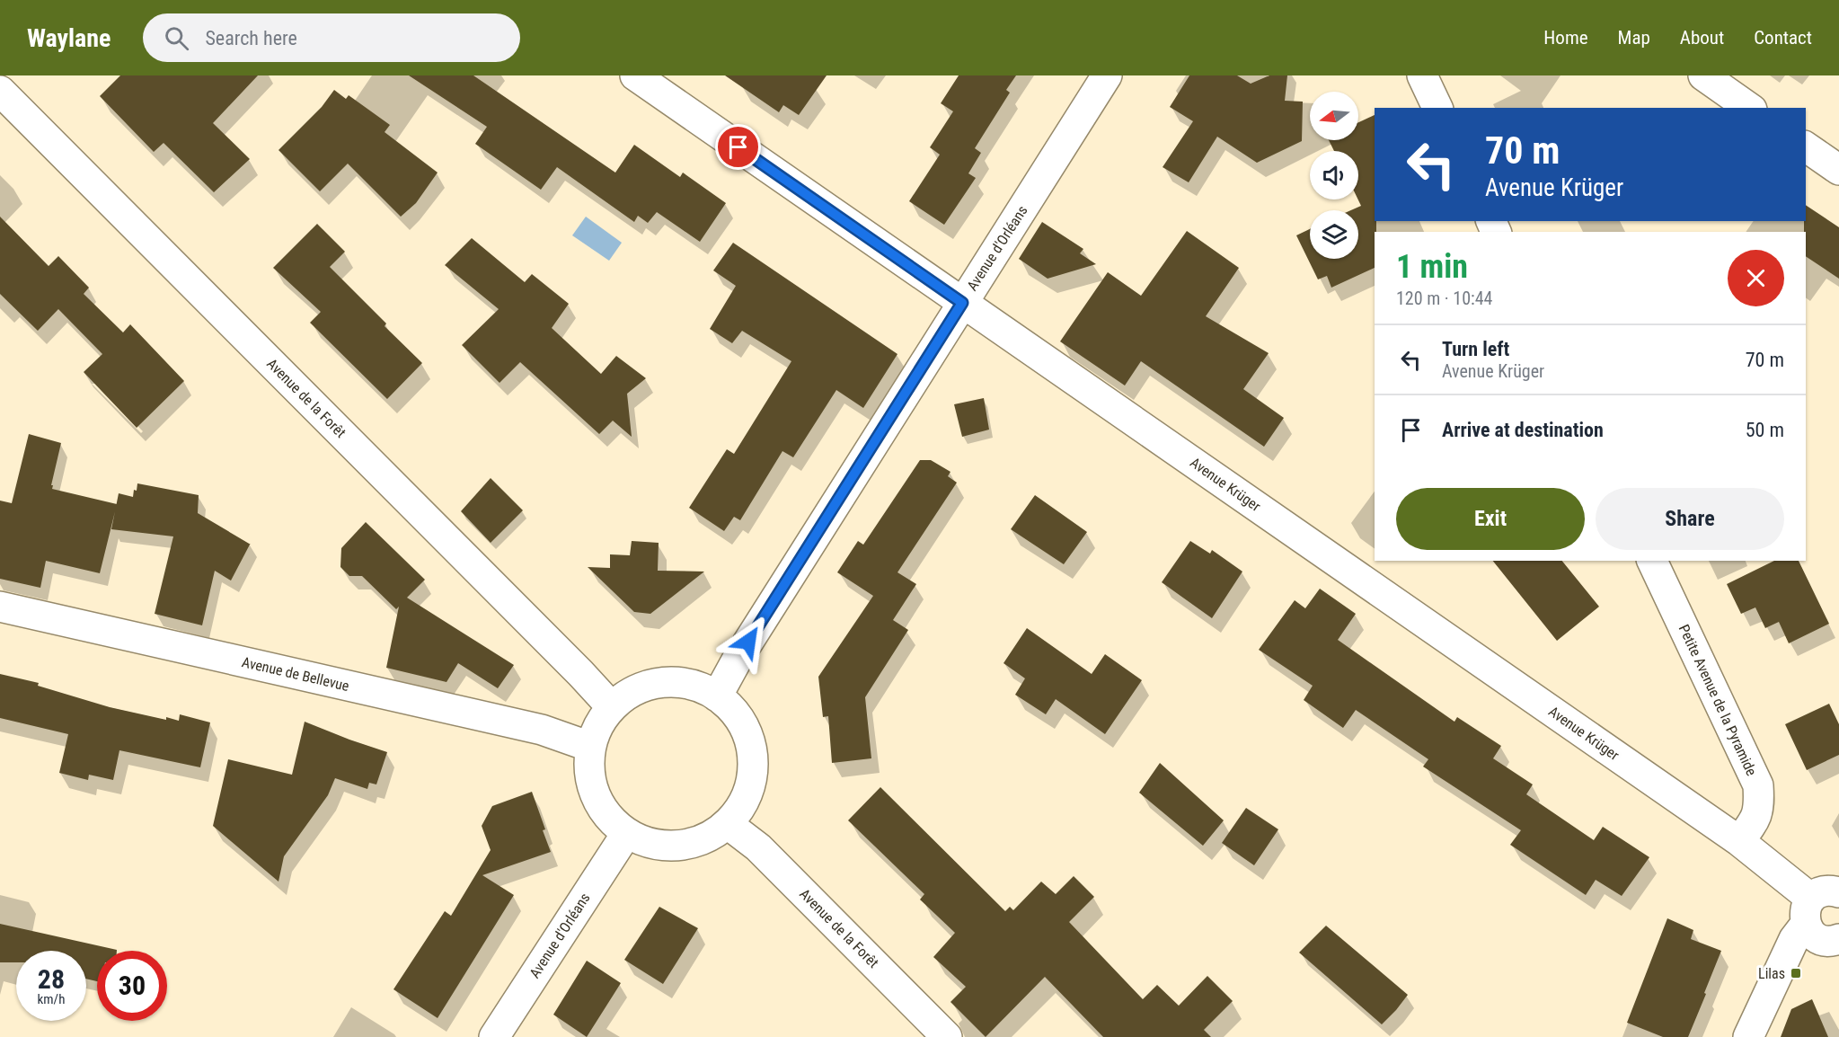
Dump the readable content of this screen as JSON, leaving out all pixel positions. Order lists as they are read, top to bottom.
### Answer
{
  "streets": {
    "street": [
      "Avenue d'Orléans",
      "Avenue de la Forêt",
      "Avenue Krüger",
      "Avenue de Bellevue",
      "Petite Avenue de la Pyramide"
    ]
  },
  "crossings": [
    ["Avenue d'Orléans", "Avenue de la Forêt"],
    ["Avenue d'Orléans", "Avenue Krüger"],
    ["Avenue d'Orléans", "Avenue de Bellevue"],
    ["Avenue de la Forêt", "Avenue de Bellevue"],
    ["Avenue Krüger", "Petite Avenue de la Pyramide"]
  ],
  "places": {
    "transit": ["Lilas"]
  },
  "north": "left",
  "page": {
    "header": "Waylane",
    "search": "Search here",
    "nav": [
      "Home",
      "Map",
      "About",
      "Contact"
    ],
    "turn": ["70 m", "Avenue Krüger"],
    "heading": ["1 min", "120 m · 10:44"],
    "list": [
      {
        "name": "Turn left",
        "note": "Avenue Krüger",
        "value": "70 m"
      },
      {
        "name": "Arrive at destination",
        "value": "50 m"
      }
    ],
    "buttons": ["Exit", "Share"],
    "speed": "28 km/h",
    "limit": "30"
  }
}
